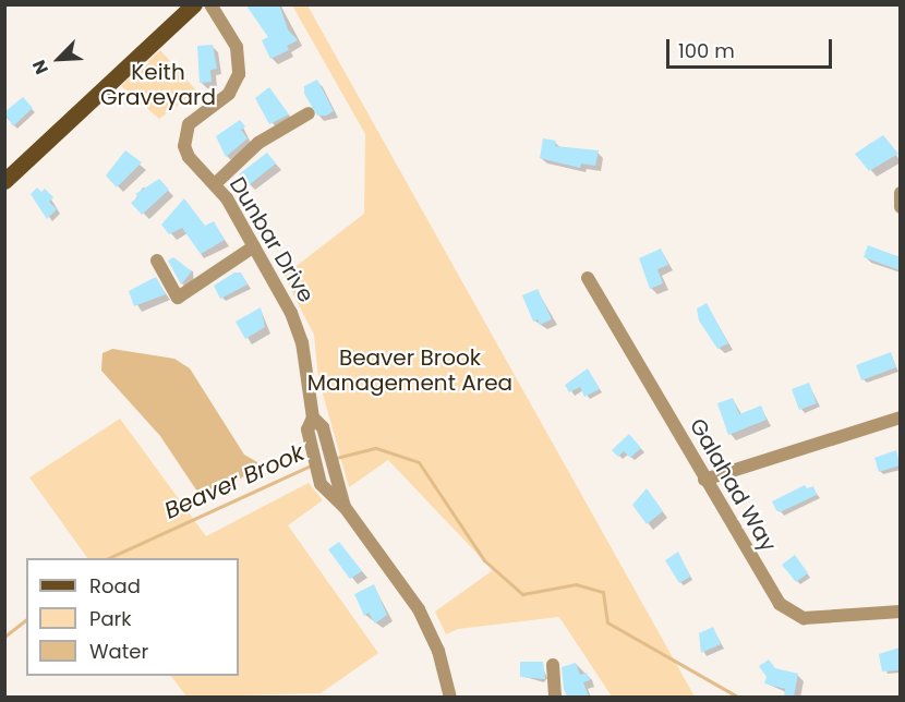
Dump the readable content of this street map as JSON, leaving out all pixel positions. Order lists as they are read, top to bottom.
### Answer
{
  "streets": {
    "street": ["Dunbar Drive", "Galahad Way"]
  },
  "water": ["Beaver Brook"],
  "parks": ["Keith Graveyard", "Beaver Brook Management Area"],
  "legend": ["Road", "Park", "Water"],
  "scale_bar": "100 m",
  "north": "bottom left"
}
